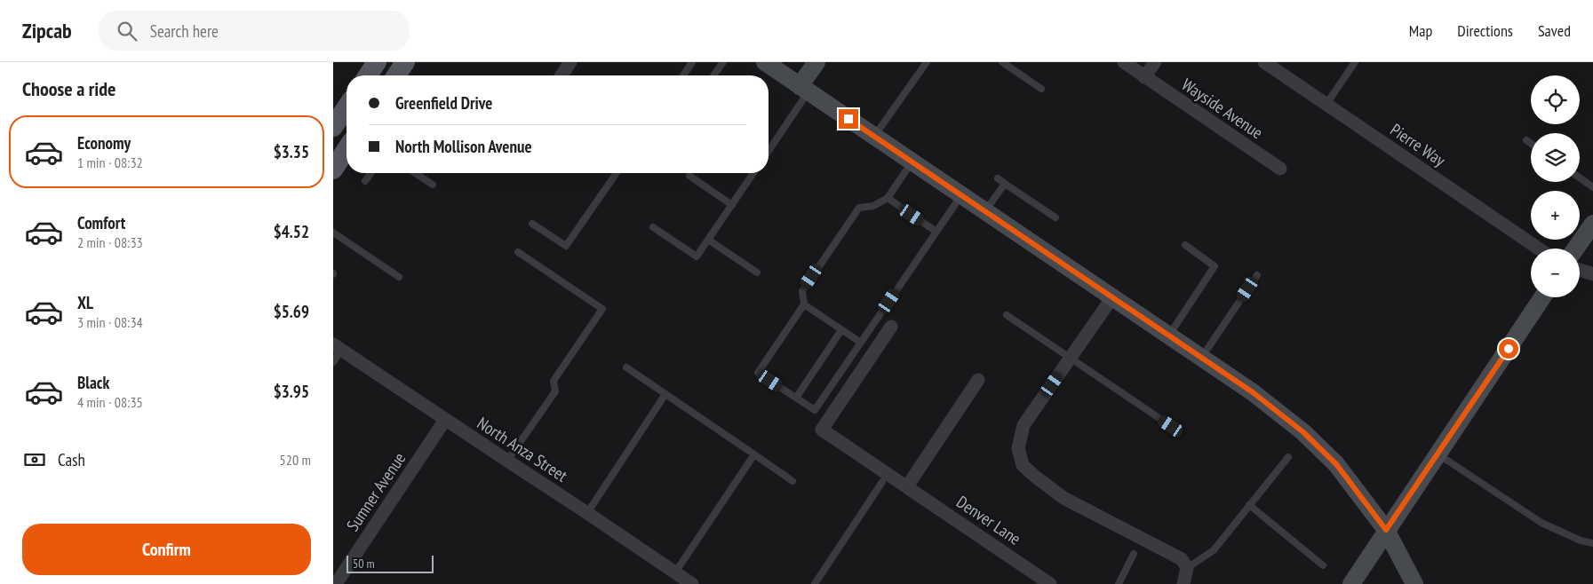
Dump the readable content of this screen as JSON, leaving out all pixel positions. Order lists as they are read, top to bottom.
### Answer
{
  "streets": {
    "street": [
      "Wayside Avenue",
      "Pierre Way",
      "North Anza Street",
      "Sumner Avenue",
      "Denver Lane"
    ]
  },
  "crossings": [
    ["North Anza Street", "Sumner Avenue"]
  ],
  "scale_bar": "50 m",
  "page": {
    "header": "Zipcab",
    "search": "Search here",
    "nav": ["Map", "Directions", "Saved"],
    "heading": "Choose a ride",
    "map_buttons": ["+", "−"],
    "banner": ["Greenfield Drive", "North Mollison Avenue"],
    "list": [
      {
        "name": "Economy",
        "note": "1 min · 08:32",
        "value": "$3.35"
      },
      {
        "name": "Comfort",
        "note": "2 min · 08:33",
        "value": "$4.52"
      },
      {
        "name": "XL",
        "note": "3 min · 08:34",
        "value": "$5.69"
      },
      {
        "name": "Black",
        "note": "4 min · 08:35",
        "value": "$3.95"
      }
    ],
    "pay": ["Cash", "520 m"],
    "buttons": "Confirm",
    "scale": "50 m"
  }
}
